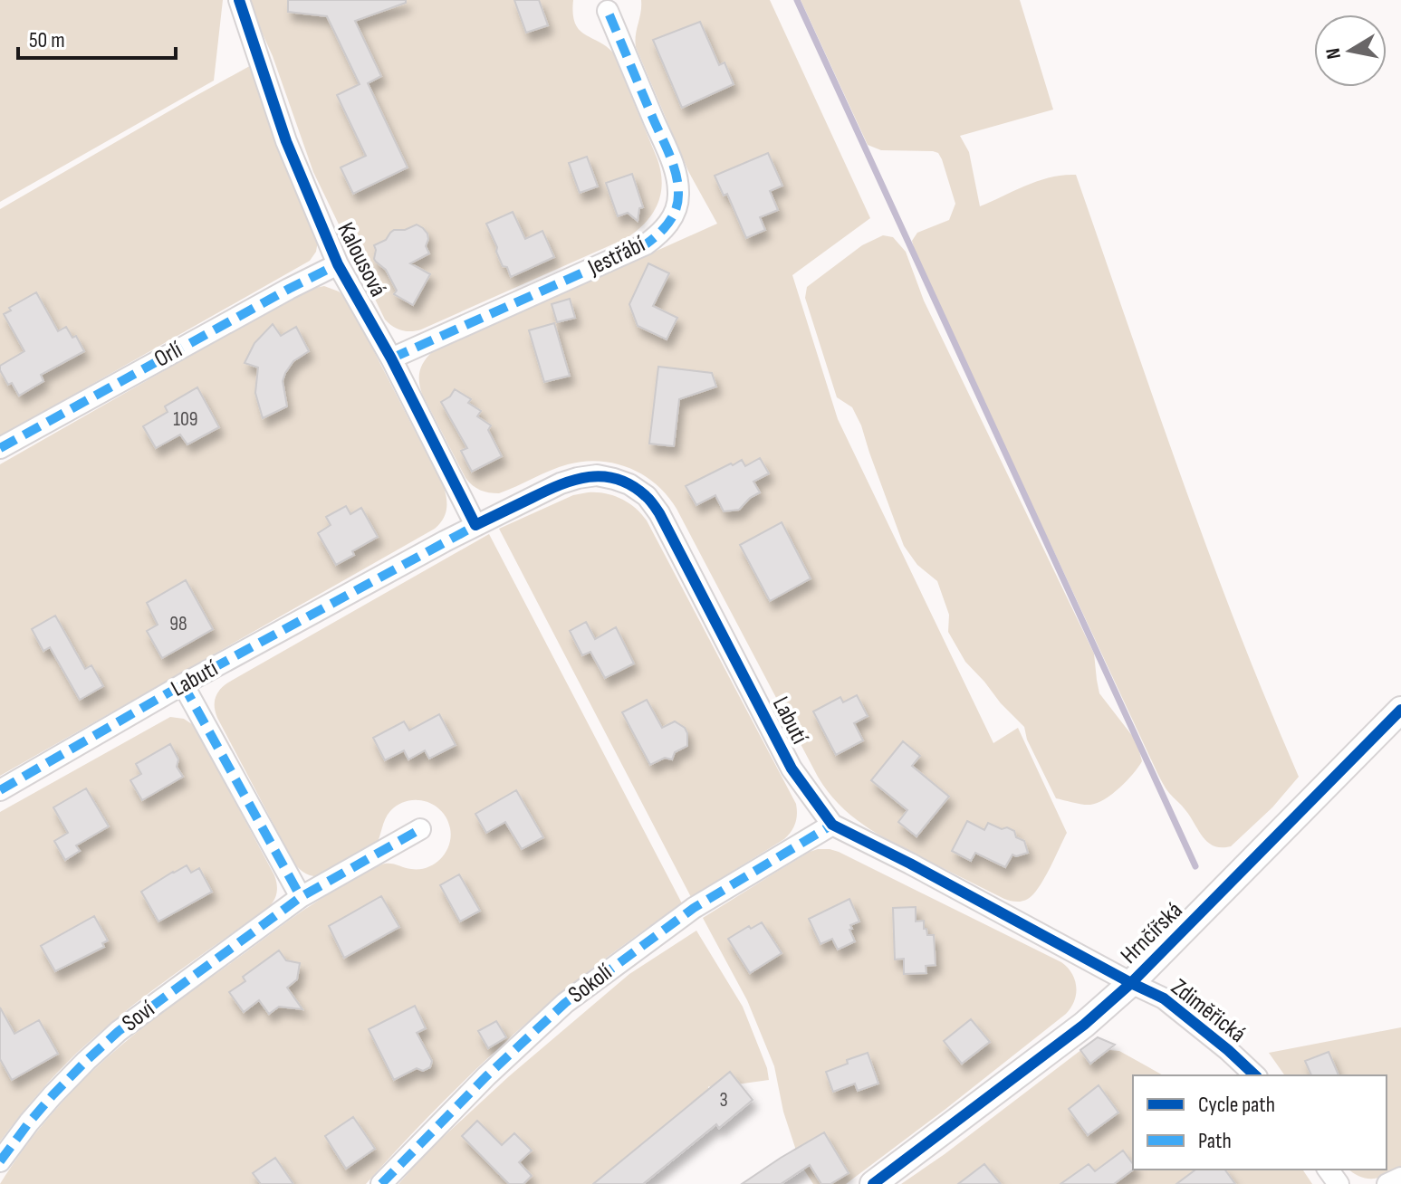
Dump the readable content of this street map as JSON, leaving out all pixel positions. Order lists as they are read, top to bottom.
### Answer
{
  "streets": {
    "street": [
      "Jestřábí",
      "Kalousová",
      "Orlí",
      "Labutí",
      "Hrnčířská",
      "Sokolí",
      "Zdiměřická",
      "Soví"
    ]
  },
  "crossings": [
    ["Jestřábí", "Kalousová"],
    ["Kalousová", "Orlí"],
    ["Kalousová", "Labutí"],
    ["Labutí", "Hrnčířská"],
    ["Labutí", "Sokolí"],
    ["Labutí", "Zdiměřická"],
    ["Hrnčířská", "Zdiměřická"]
  ],
  "house_numbers": ["109", "98", "3"],
  "legend": ["Cycle path", "Path"],
  "scale_bar": "50 m",
  "north": "left"
}
